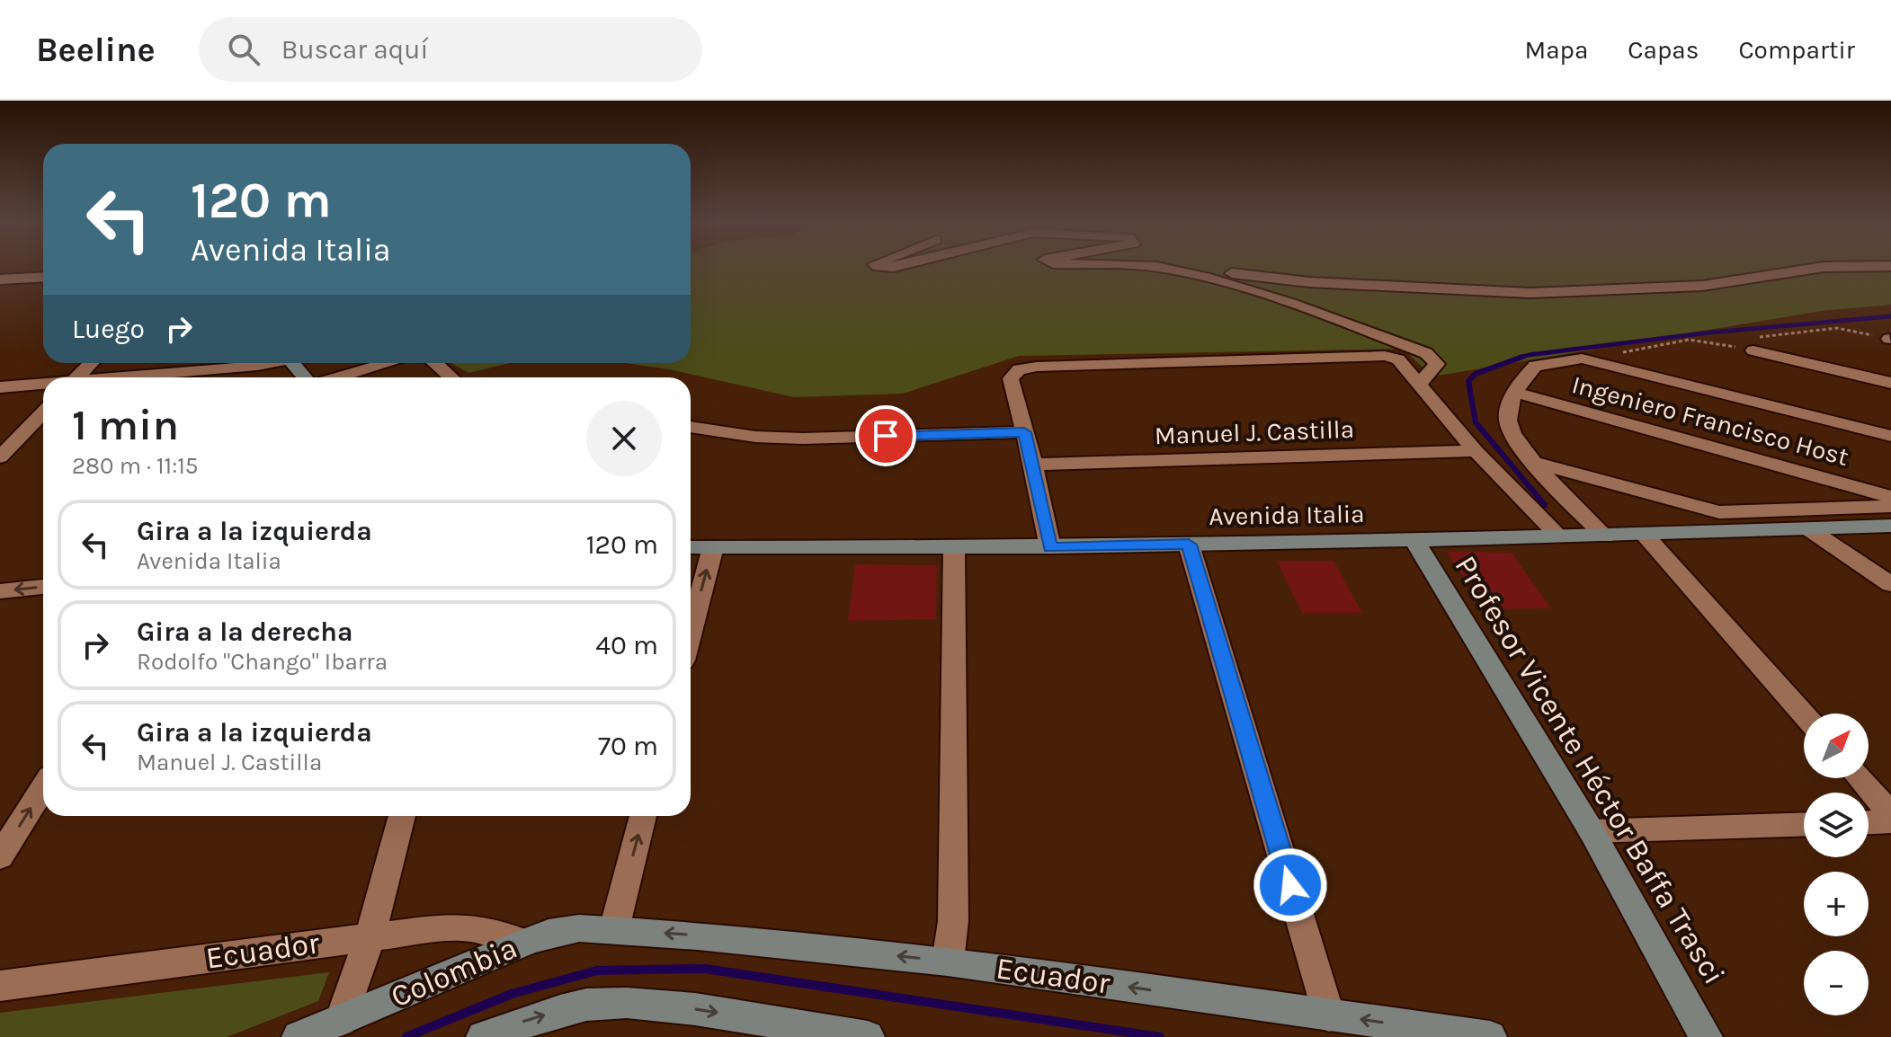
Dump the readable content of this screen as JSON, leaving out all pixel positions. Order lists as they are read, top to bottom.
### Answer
{
  "streets": {
    "main road": [
      "Avenida Italia",
      "Profesor Vicente Héctor Baffa Trasci",
      "Ecuador",
      "Colombia"
    ],
    "street": ["Ingeniero Francisco Host", "Manuel J. Castilla"]
  },
  "crossings": [
    ["Avenida Italia", "Profesor Vicente Héctor Baffa Trasci"],
    ["Ecuador", "Colombia"]
  ],
  "one_way": ["Ecuador"],
  "north": "top right",
  "page": {
    "header": "Beeline",
    "search": "Buscar aquí",
    "nav": ["Mapa", "Capas", "Compartir"],
    "turn": ["120 m", "Avenida Italia"],
    "then": "Luego",
    "heading": ["1 min", "280 m · 11:15"],
    "list": [
      {
        "name": "Gira a la izquierda",
        "note": "Avenida Italia",
        "value": "120 m"
      },
      {
        "name": "Gira a la derecha",
        "note": "Rodolfo \"Chango\" Ibarra",
        "value": "40 m"
      },
      {
        "name": "Gira a la izquierda",
        "note": "Manuel J. Castilla",
        "value": "70 m"
      }
    ],
    "map_buttons": ["+", "−"]
  }
}
